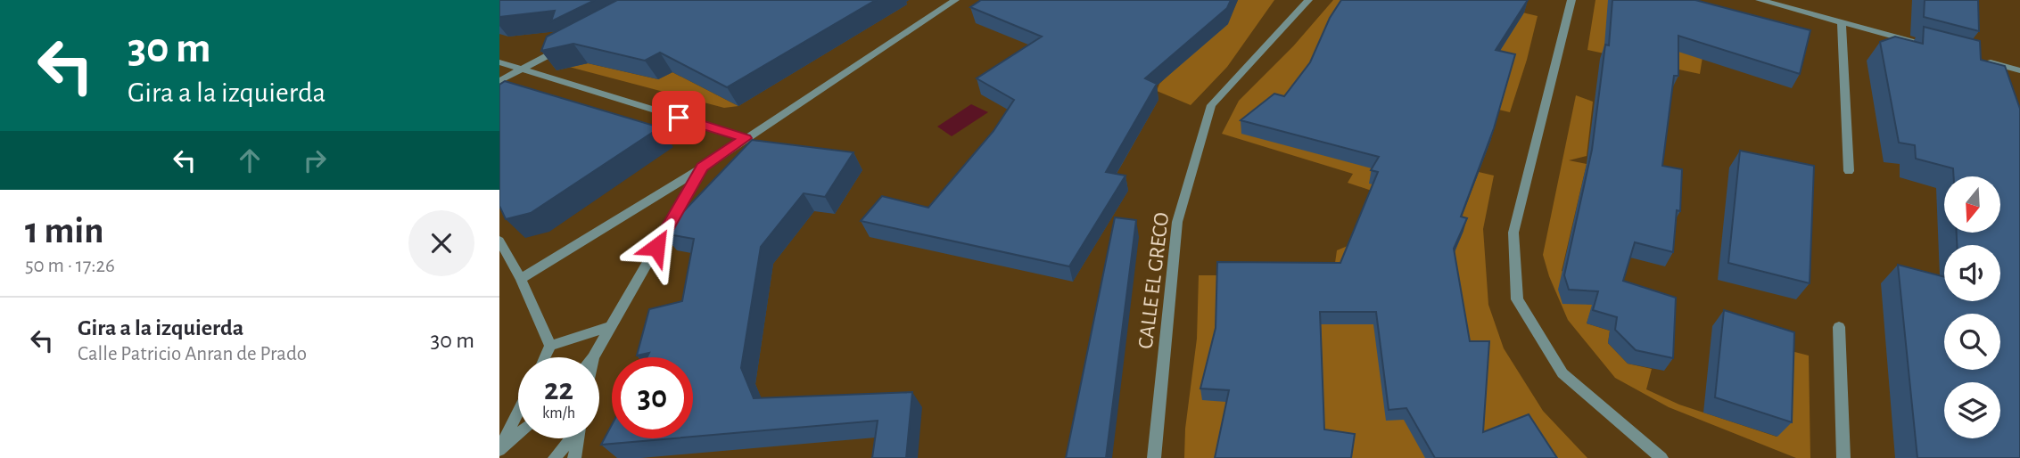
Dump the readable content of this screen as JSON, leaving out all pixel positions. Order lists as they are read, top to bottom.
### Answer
{
  "streets": {
    "street": ["CALLE EL GRECO"]
  },
  "north": "bottom",
  "page": {
    "turn": ["30 m", "Gira a la izquierda"],
    "heading": ["1 min", "50 m · 17:26"],
    "list": [
      {
        "name": "Gira a la izquierda",
        "note": "Calle Patricio Anran de Prado",
        "value": "30 m"
      }
    ],
    "speed": "22 km/h",
    "limit": "30"
  }
}
